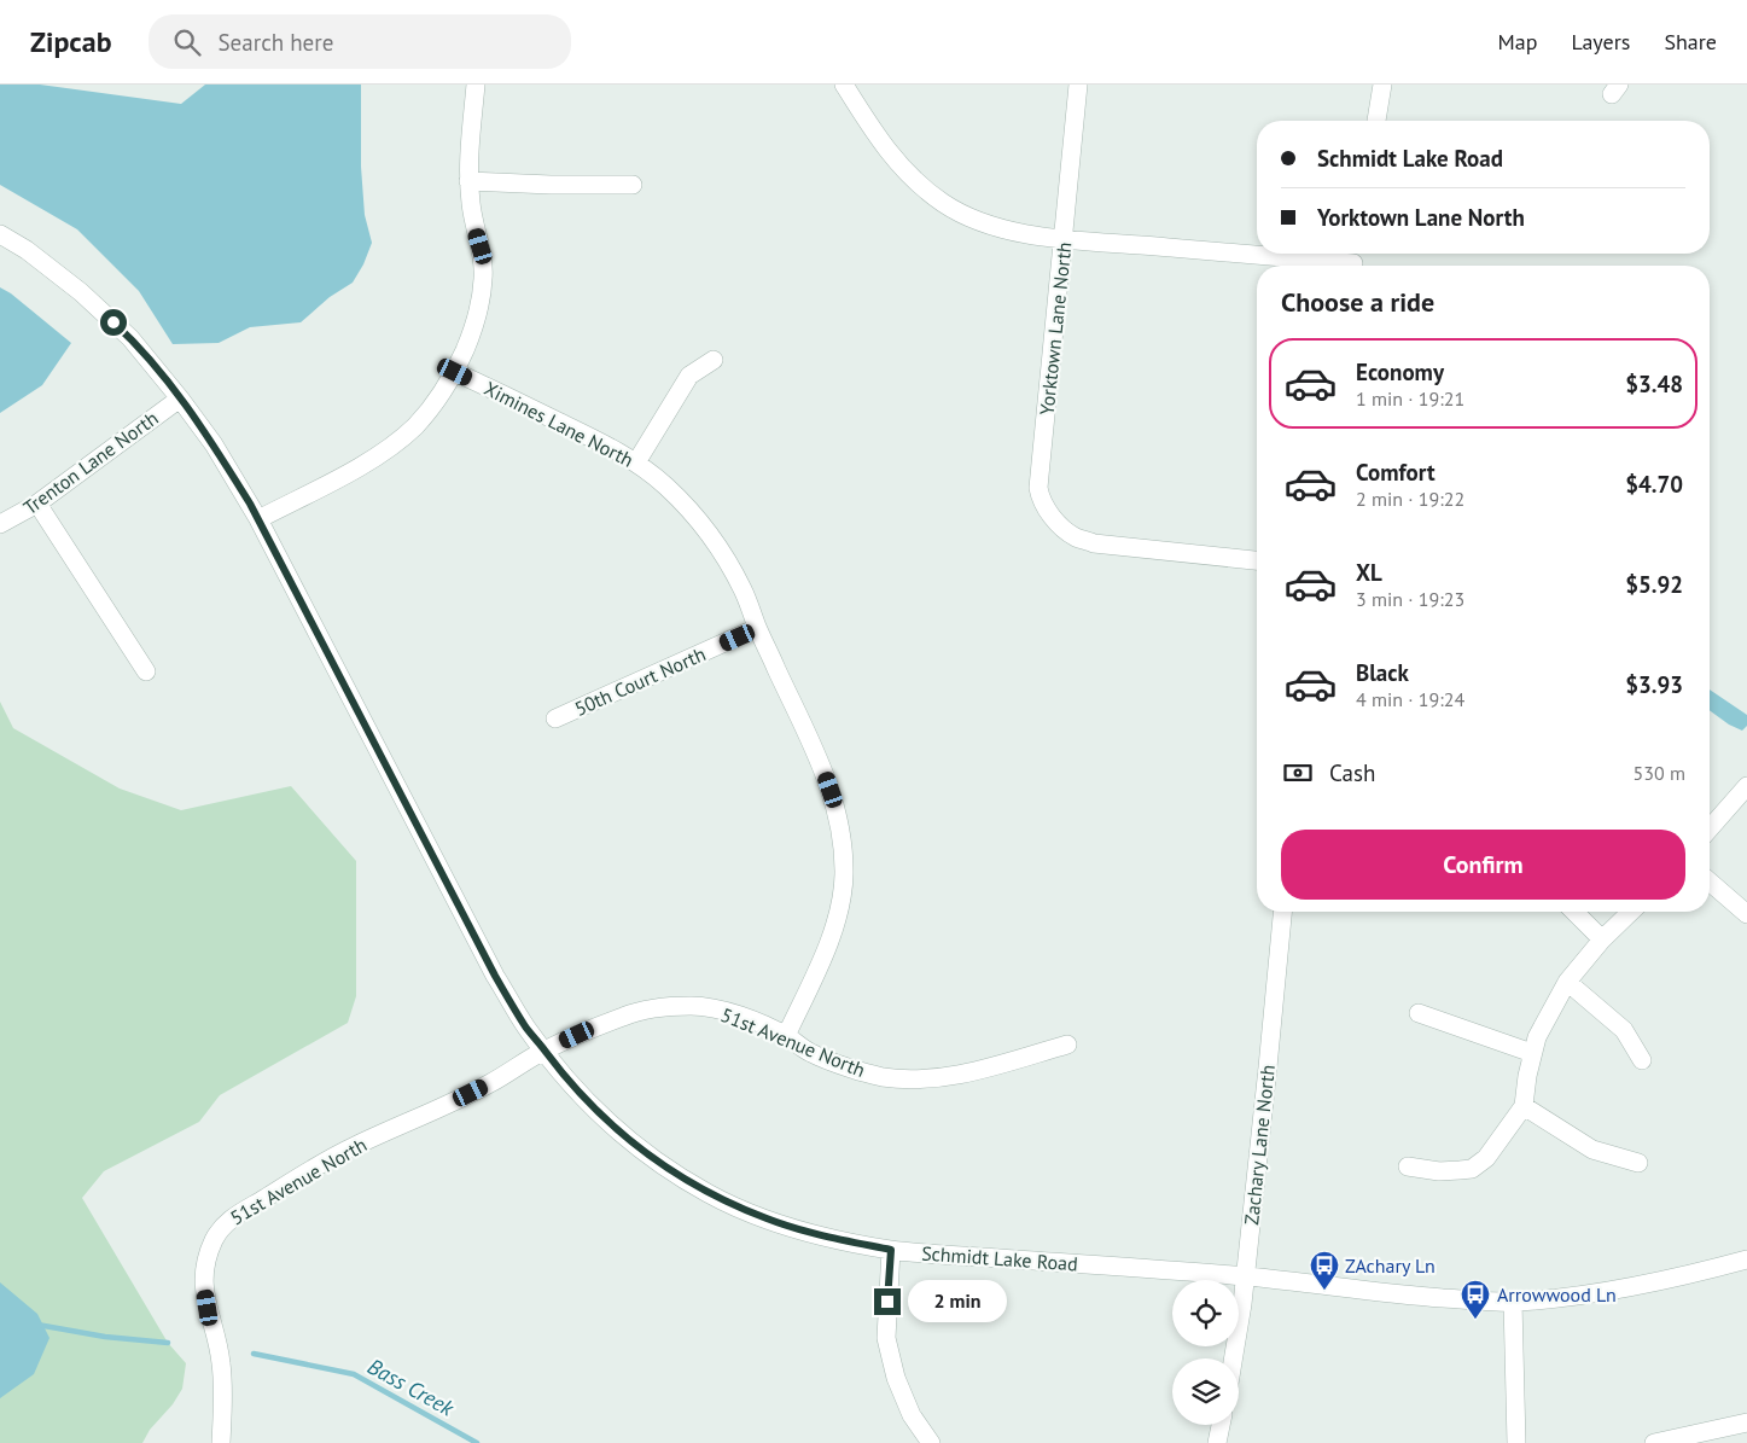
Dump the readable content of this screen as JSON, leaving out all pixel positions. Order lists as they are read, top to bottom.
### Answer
{
  "streets": {
    "street": [
      "Yorktown Lane North",
      "Ximines Lane North",
      "Trenton Lane North",
      "50th Court North",
      "51st Avenue North",
      "Zachary Lane North",
      "Schmidt Lake Road"
    ]
  },
  "crossings": [
    ["Ximines Lane North", "50th Court North"],
    ["Ximines Lane North", "51st Avenue North"],
    ["Trenton Lane North", "Schmidt Lake Road"],
    ["51st Avenue North", "Schmidt Lake Road"],
    ["Zachary Lane North", "Schmidt Lake Road"]
  ],
  "water": ["Bass Creek"],
  "places": {
    "bus stop": ["ZAchary Ln", "Arrowwood Ln"]
  },
  "page": {
    "header": "Zipcab",
    "search": "Search here",
    "nav": ["Map", "Layers", "Share"],
    "banner": ["Schmidt Lake Road", "Yorktown Lane North"],
    "heading": "Choose a ride",
    "list": [
      {
        "name": "Economy",
        "note": "1 min · 19:21",
        "value": "$3.48"
      },
      {
        "name": "Comfort",
        "note": "2 min · 19:22",
        "value": "$4.70"
      },
      {
        "name": "XL",
        "note": "3 min · 19:23",
        "value": "$5.92"
      },
      {
        "name": "Black",
        "note": "4 min · 19:24",
        "value": "$3.93"
      }
    ],
    "pay": ["Cash", "530 m"],
    "buttons": "Confirm",
    "bubble": "2 min"
  }
}
